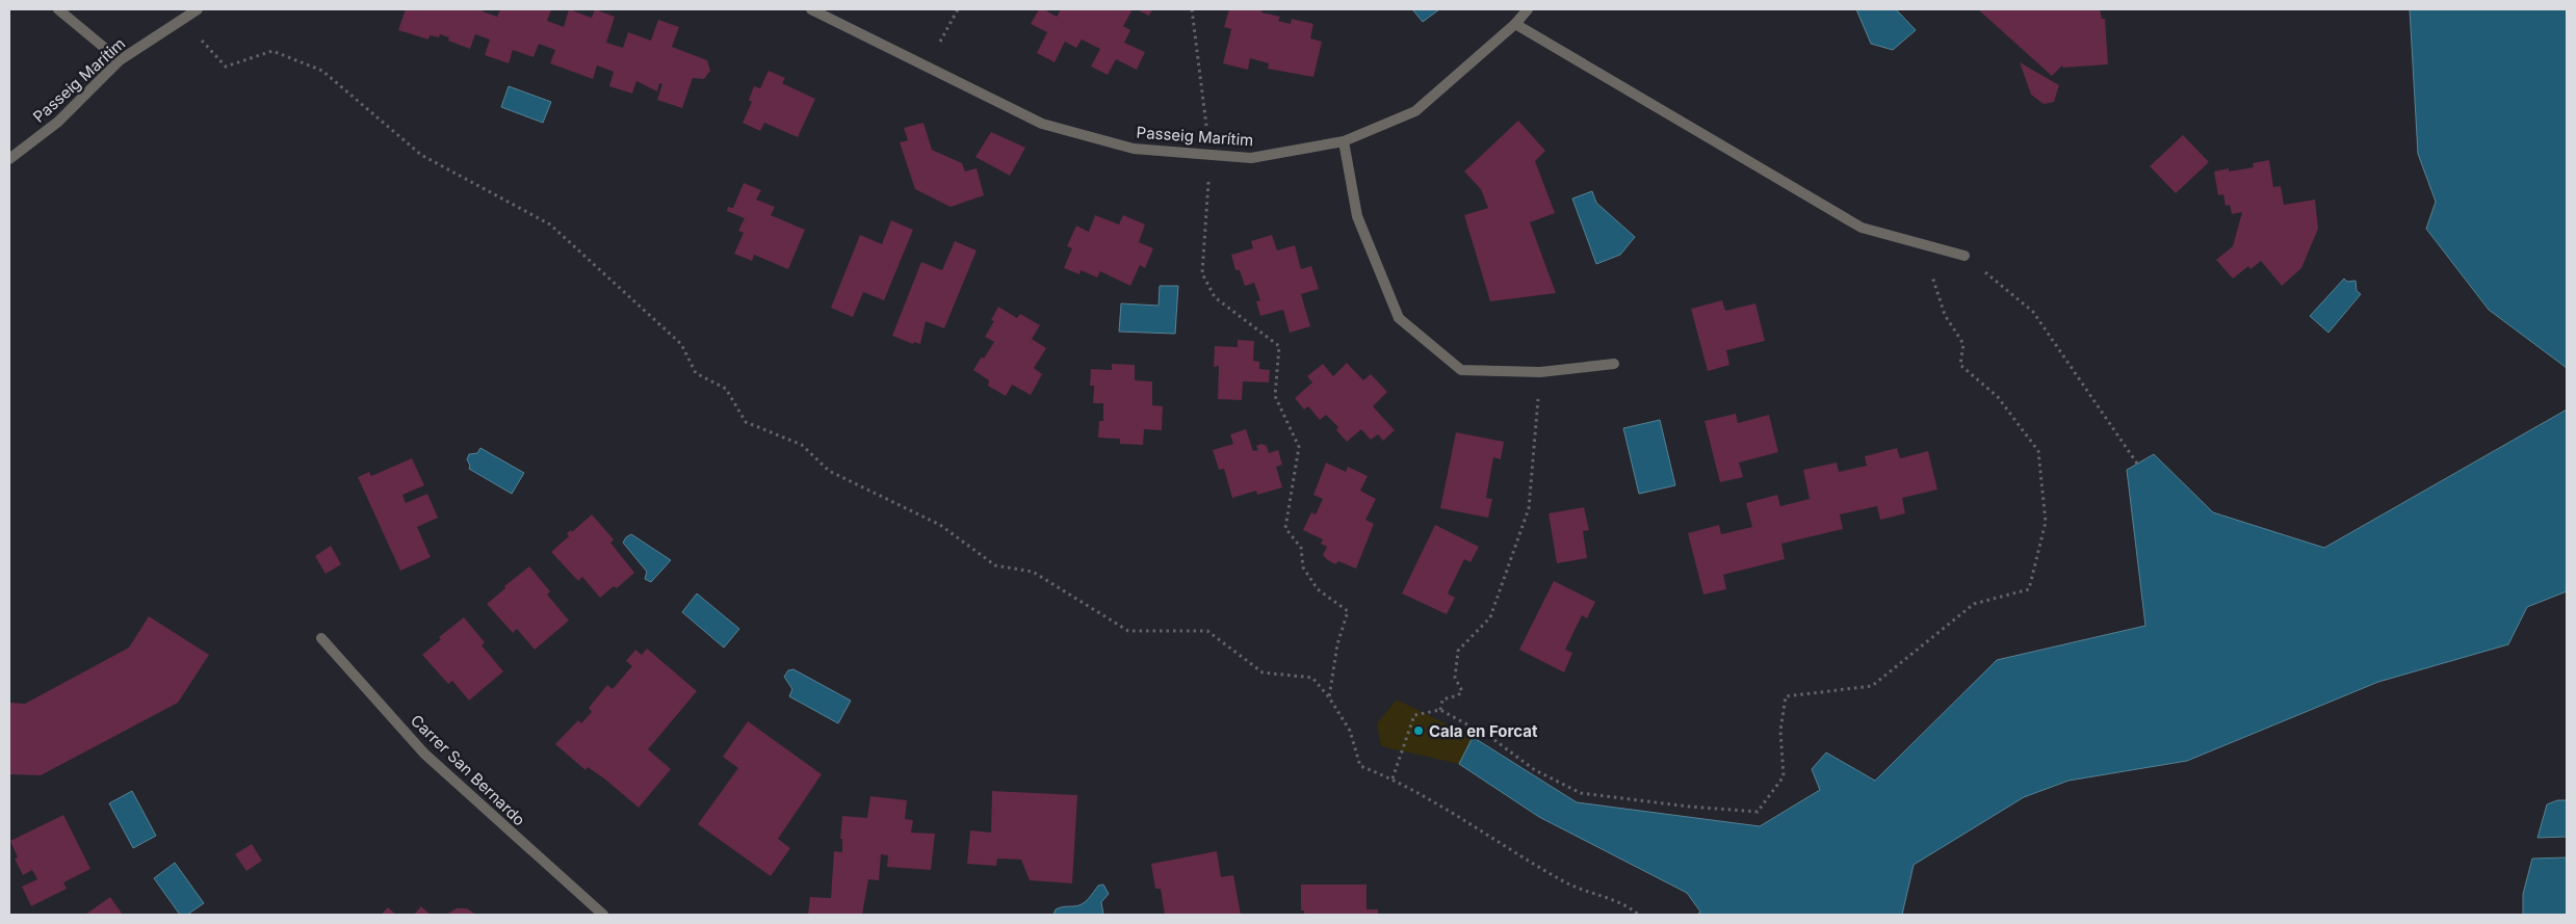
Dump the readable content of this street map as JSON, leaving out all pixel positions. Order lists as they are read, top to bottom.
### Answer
{
  "streets": {
    "street": ["Passeig Marítim", "Carrer San Bernardo"]
  },
  "places": ["Cala en Forcat"]
}
